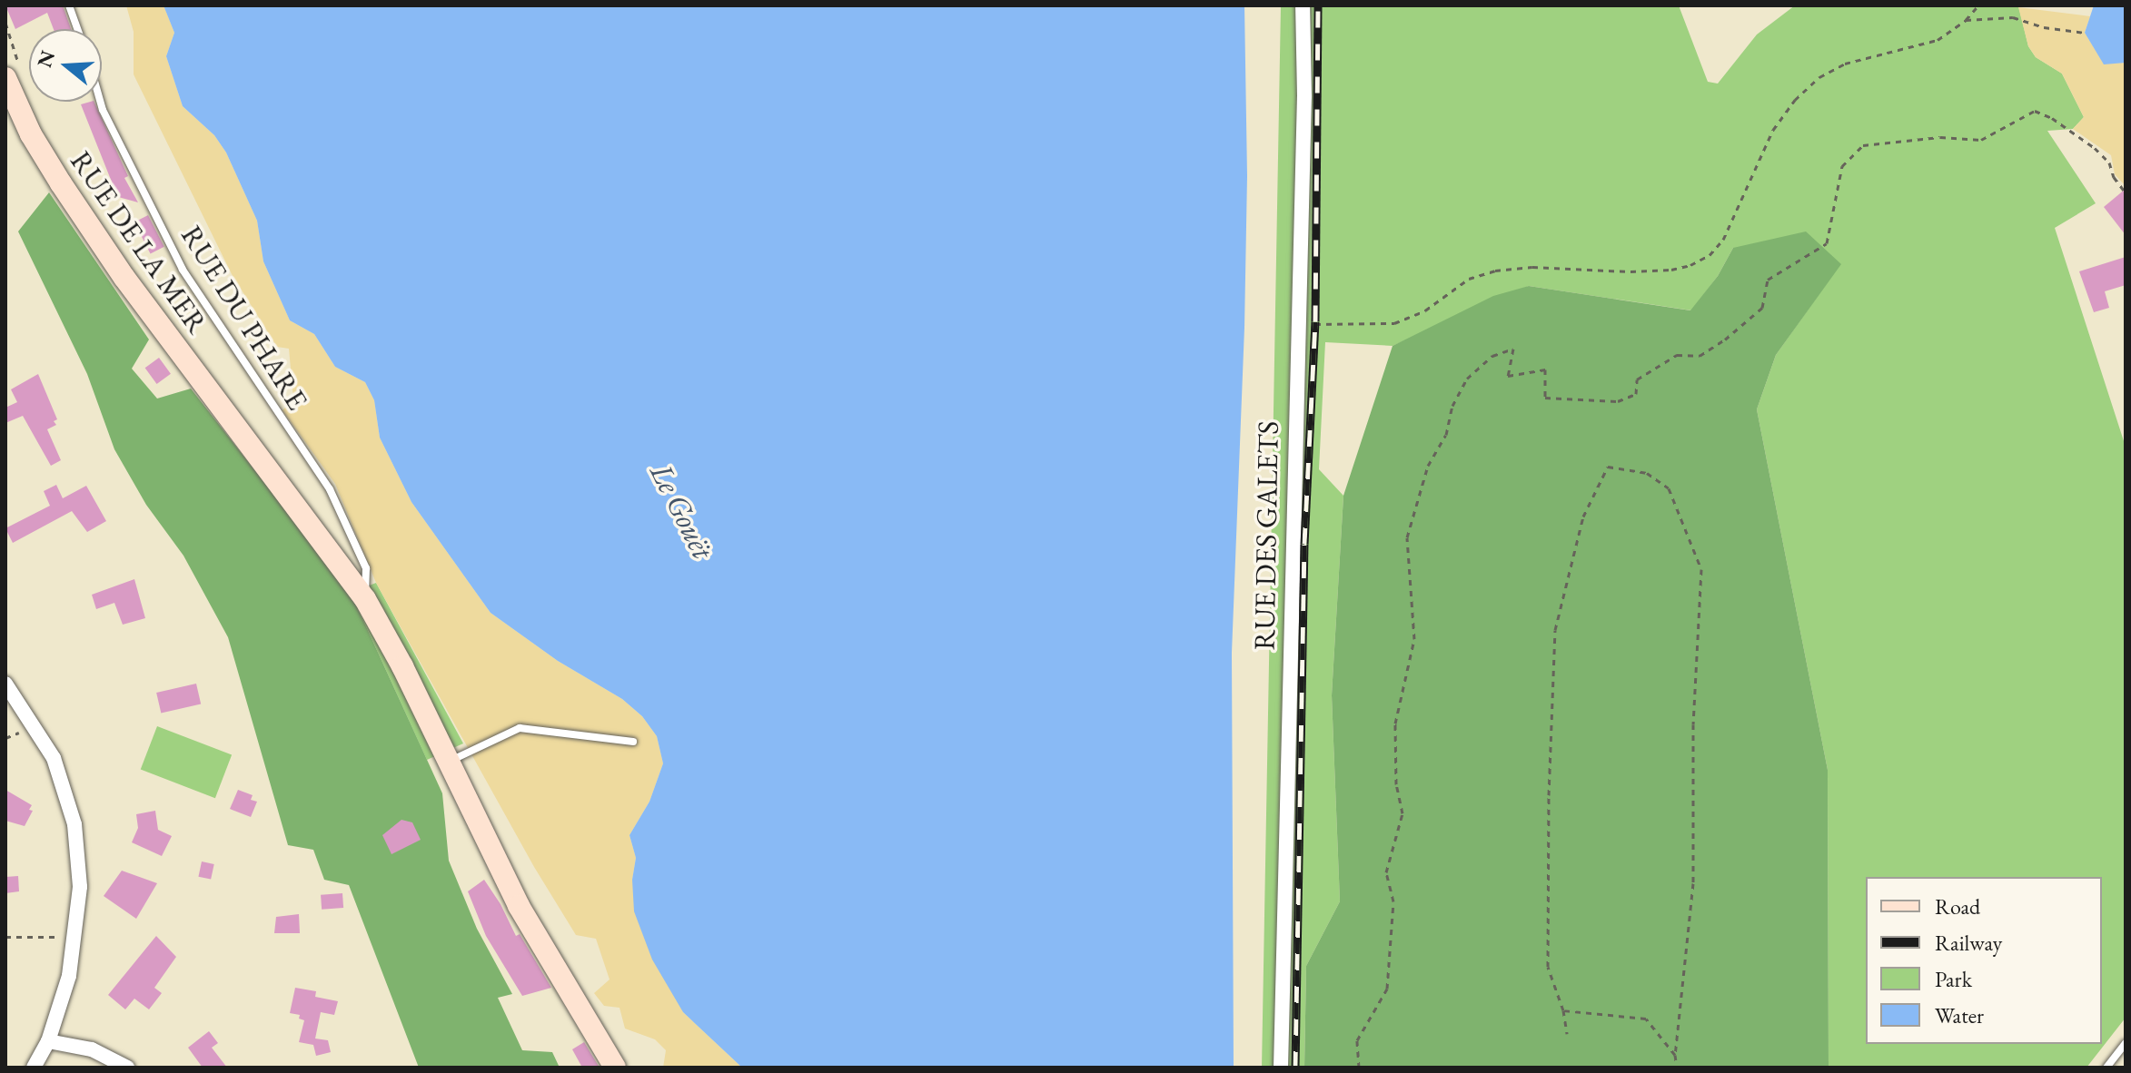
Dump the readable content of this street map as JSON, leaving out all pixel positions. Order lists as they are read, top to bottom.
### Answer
{
  "streets": {
    "street": ["RUE DE LA MER", "RUE DES GALETS"],
    "lane": ["RUE DU PHARE"]
  },
  "crossings": [
    ["RUE DE LA MER", "RUE DU PHARE"]
  ],
  "water": ["Le Gouët"],
  "legend": [
    "Road",
    "Railway",
    "Park",
    "Water"
  ],
  "north": "left"
}
